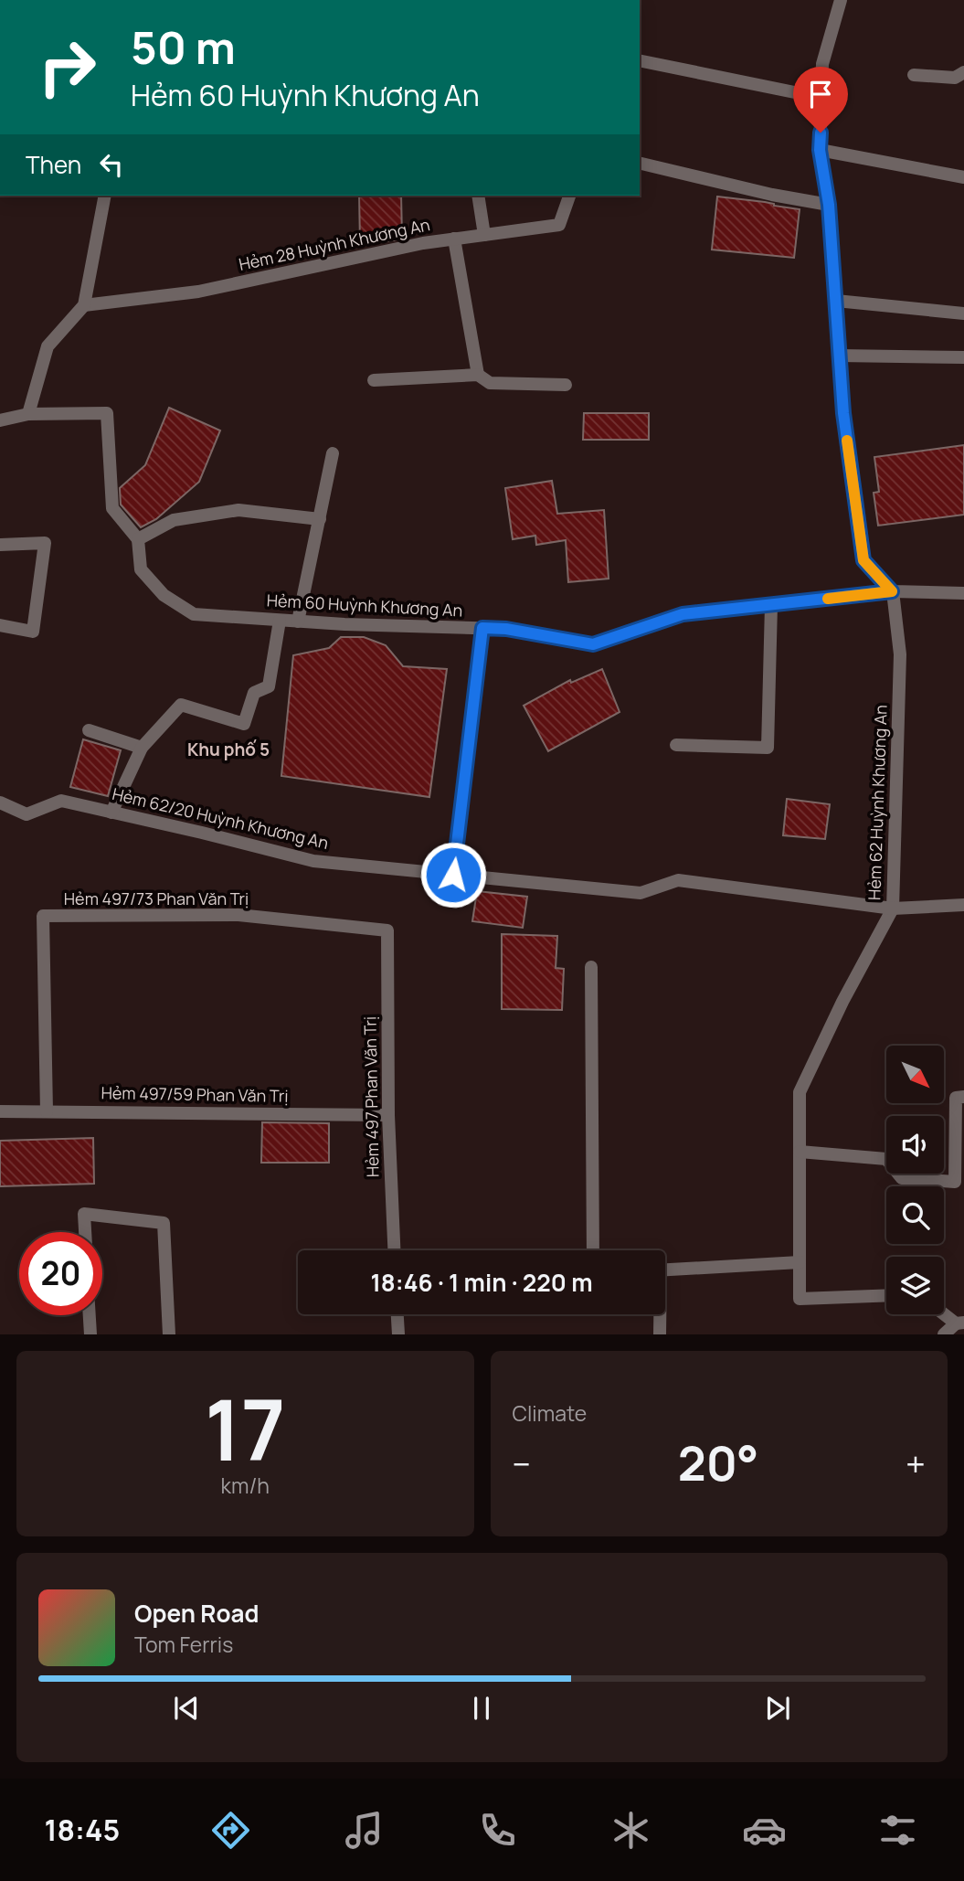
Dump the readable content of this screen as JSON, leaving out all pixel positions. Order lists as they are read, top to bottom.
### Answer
{
  "streets": {
    "street": [
      "Hẻm 28 Huỳnh Khương An",
      "Hẻm 60 Huỳnh Khương An",
      "Hẻm 62 Huỳnh Khương An",
      "Hẻm 62/20 Huỳnh Khương An",
      "Hẻm 497/73 Phan Văn Trị",
      "Hẻm 497/59 Phan Văn Trị",
      "Hẻm 497 Phan Văn Trị"
    ]
  },
  "crossings": [
    ["Hẻm 60 Huỳnh Khương An", "Hẻm 62 Huỳnh Khương An"],
    ["Hẻm 62 Huỳnh Khương An", "Hẻm 62/20 Huỳnh Khương An"],
    ["Hẻm 497/73 Phan Văn Trị", "Hẻm 497/59 Phan Văn Trị"],
    ["Hẻm 497/73 Phan Văn Trị", "Hẻm 497 Phan Văn Trị"],
    ["Hẻm 497/59 Phan Văn Trị", "Hẻm 497 Phan Văn Trị"]
  ],
  "districts": ["Khu phố 5"],
  "north": "bottom right",
  "page": {
    "turn": ["50 m", "Hẻm 60 Huỳnh Khương An"],
    "then": "Then",
    "limit": "20",
    "trip": "18:46 · 1 min · 220 m",
    "tile": [
      ["17", "km/h"],
      "Climate"
    ],
    "heat": ["−", "20°", "+"],
    "song": ["Open Road", "Tom Ferris"],
    "tabs": "18:45"
  }
}
